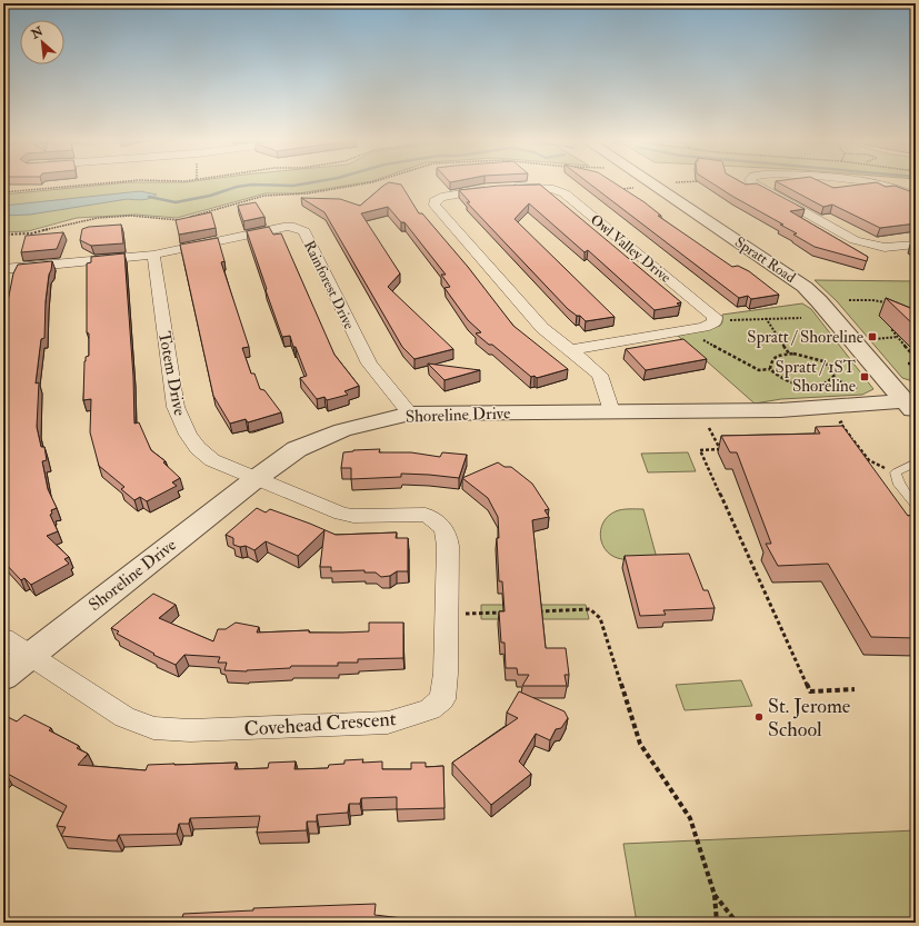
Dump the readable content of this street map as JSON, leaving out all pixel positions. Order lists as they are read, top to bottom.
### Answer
{
  "streets": {
    "street": [
      "Owl Valley Drive",
      "Spratt Road",
      "Rainforest Drive",
      "Totem Drive",
      "Shoreline Drive",
      "Covehead Crescent"
    ]
  },
  "crossings": [
    ["Owl Valley Drive", "Shoreline Drive"],
    ["Spratt Road", "Shoreline Drive"],
    ["Rainforest Drive", "Totem Drive"],
    ["Rainforest Drive", "Shoreline Drive"],
    ["Totem Drive", "Shoreline Drive"],
    ["Totem Drive", "Covehead Crescent"],
    ["Shoreline Drive", "Covehead Crescent"]
  ],
  "places": {
    "transit": ["Spratt / Shoreline", "Spratt / 1ST Shoreline"],
    "other": ["St. Jerome School"]
  },
  "north": "top left"
}
